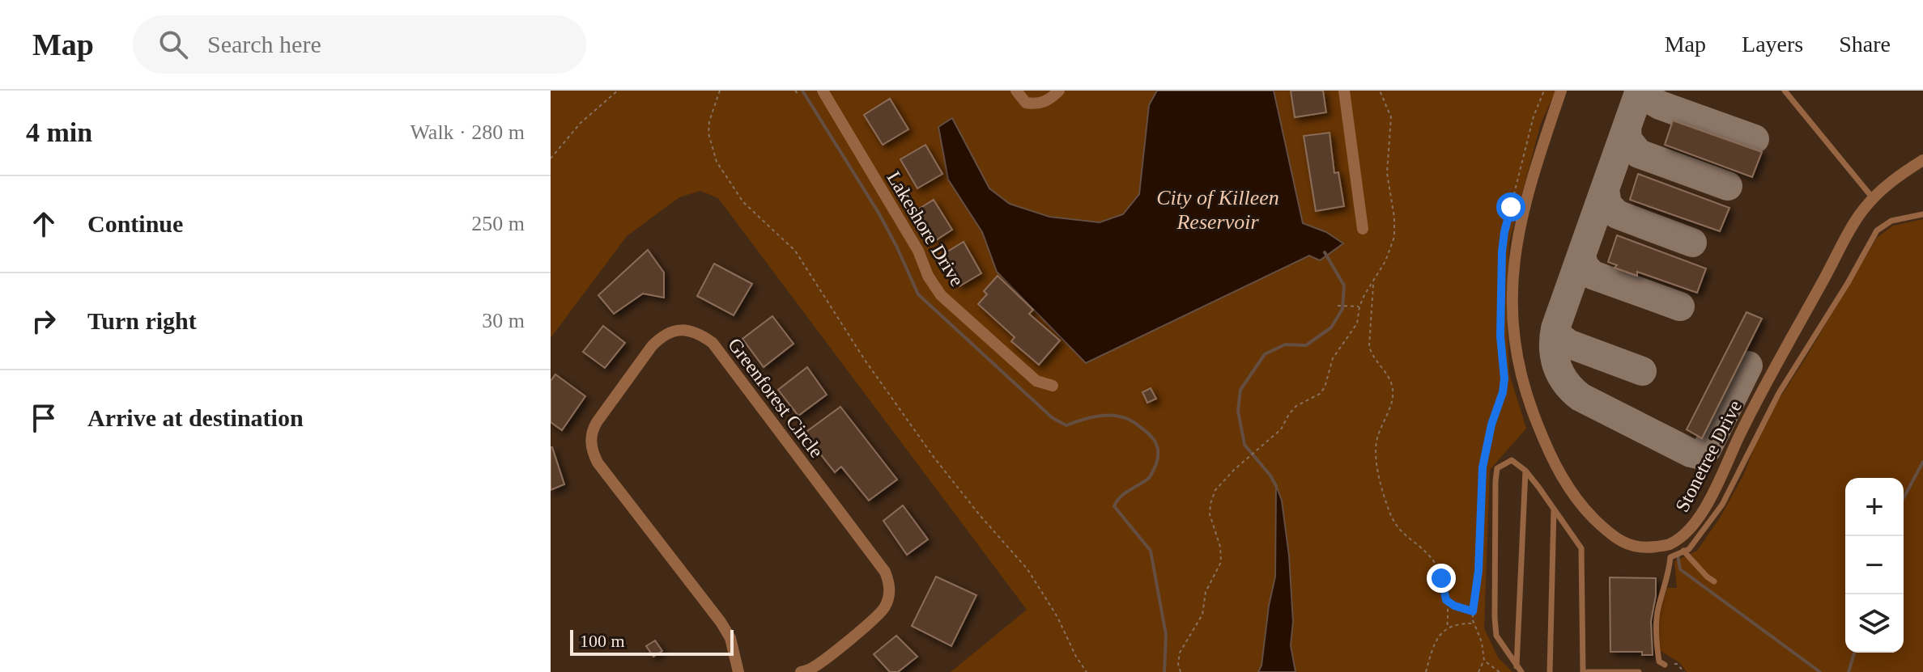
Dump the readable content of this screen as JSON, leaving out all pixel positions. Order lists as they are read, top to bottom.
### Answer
{
  "streets": {
    "street": ["Lakeshore Drive", "Greenforest Circle", "Stonetree Drive"]
  },
  "water": ["City of Killeen Reservoir"],
  "scale_bar": "100 m",
  "page": {
    "header": "Map",
    "search": "Search here",
    "nav": ["Map", "Layers", "Share"],
    "heading": ["4 min", "Walk · 280 m"],
    "list": [
      ["Continue", "250 m"],
      ["Turn right", "30 m"],
      "Arrive at destination"
    ],
    "map_buttons": ["+", "−"],
    "scale": "100 m"
  }
}
